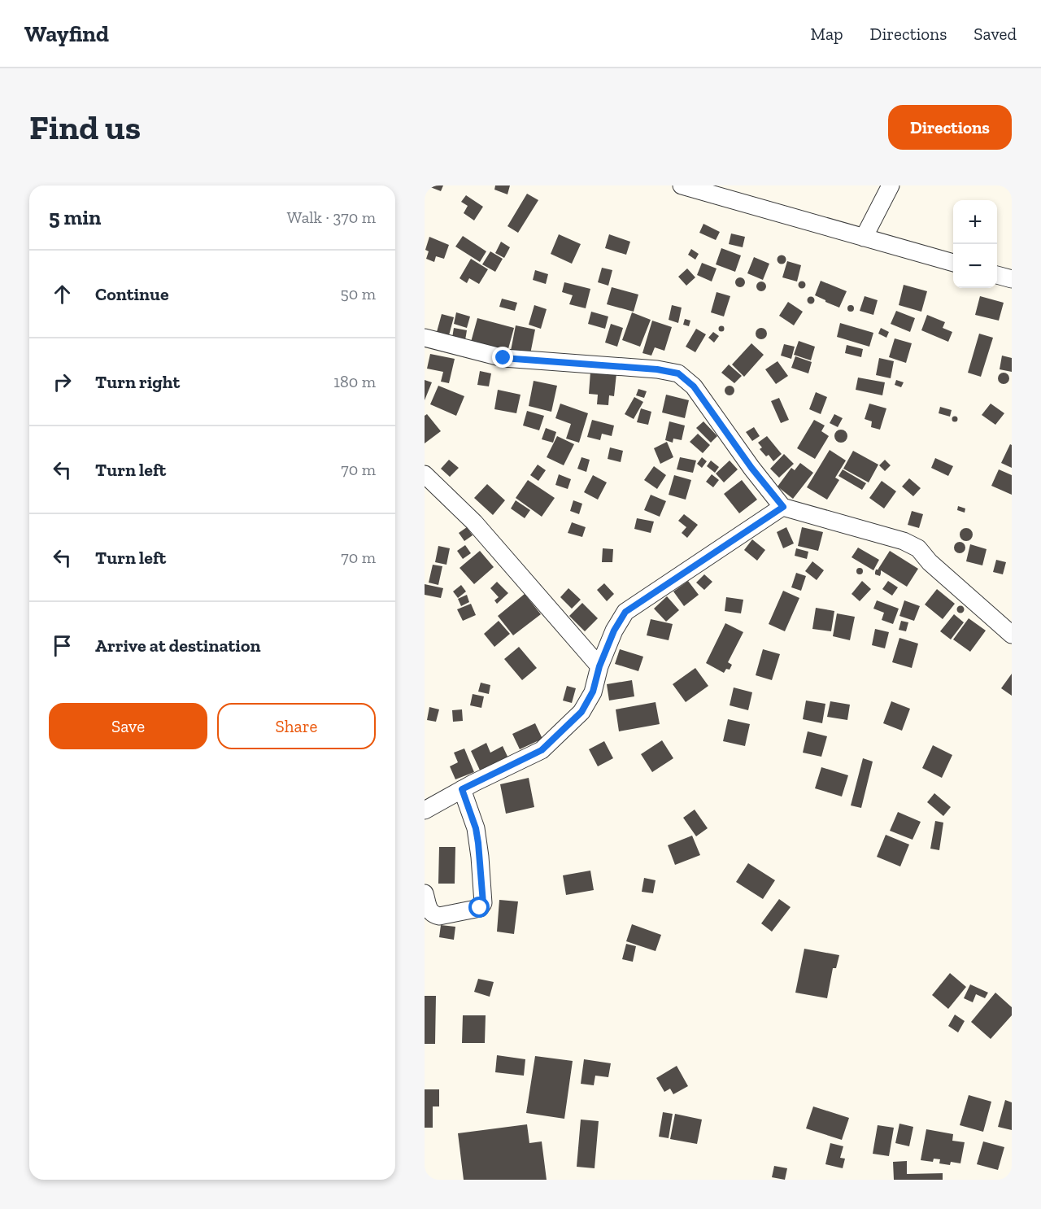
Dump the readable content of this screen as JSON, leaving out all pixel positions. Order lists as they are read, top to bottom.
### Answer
{
  "page": {
    "header": "Wayfind",
    "nav": ["Map", "Directions", "Saved"],
    "buttons": [
      "Directions",
      ["Save", "Share"]
    ],
    "title": "Find us",
    "heading": ["5 min", "Walk · 370 m"],
    "map_buttons": ["+", "−"],
    "list": [
      ["Continue", "50 m"],
      ["Turn right", "180 m"],
      ["Turn left", "70 m"],
      ["Turn left", "70 m"],
      "Arrive at destination"
    ]
  }
}
